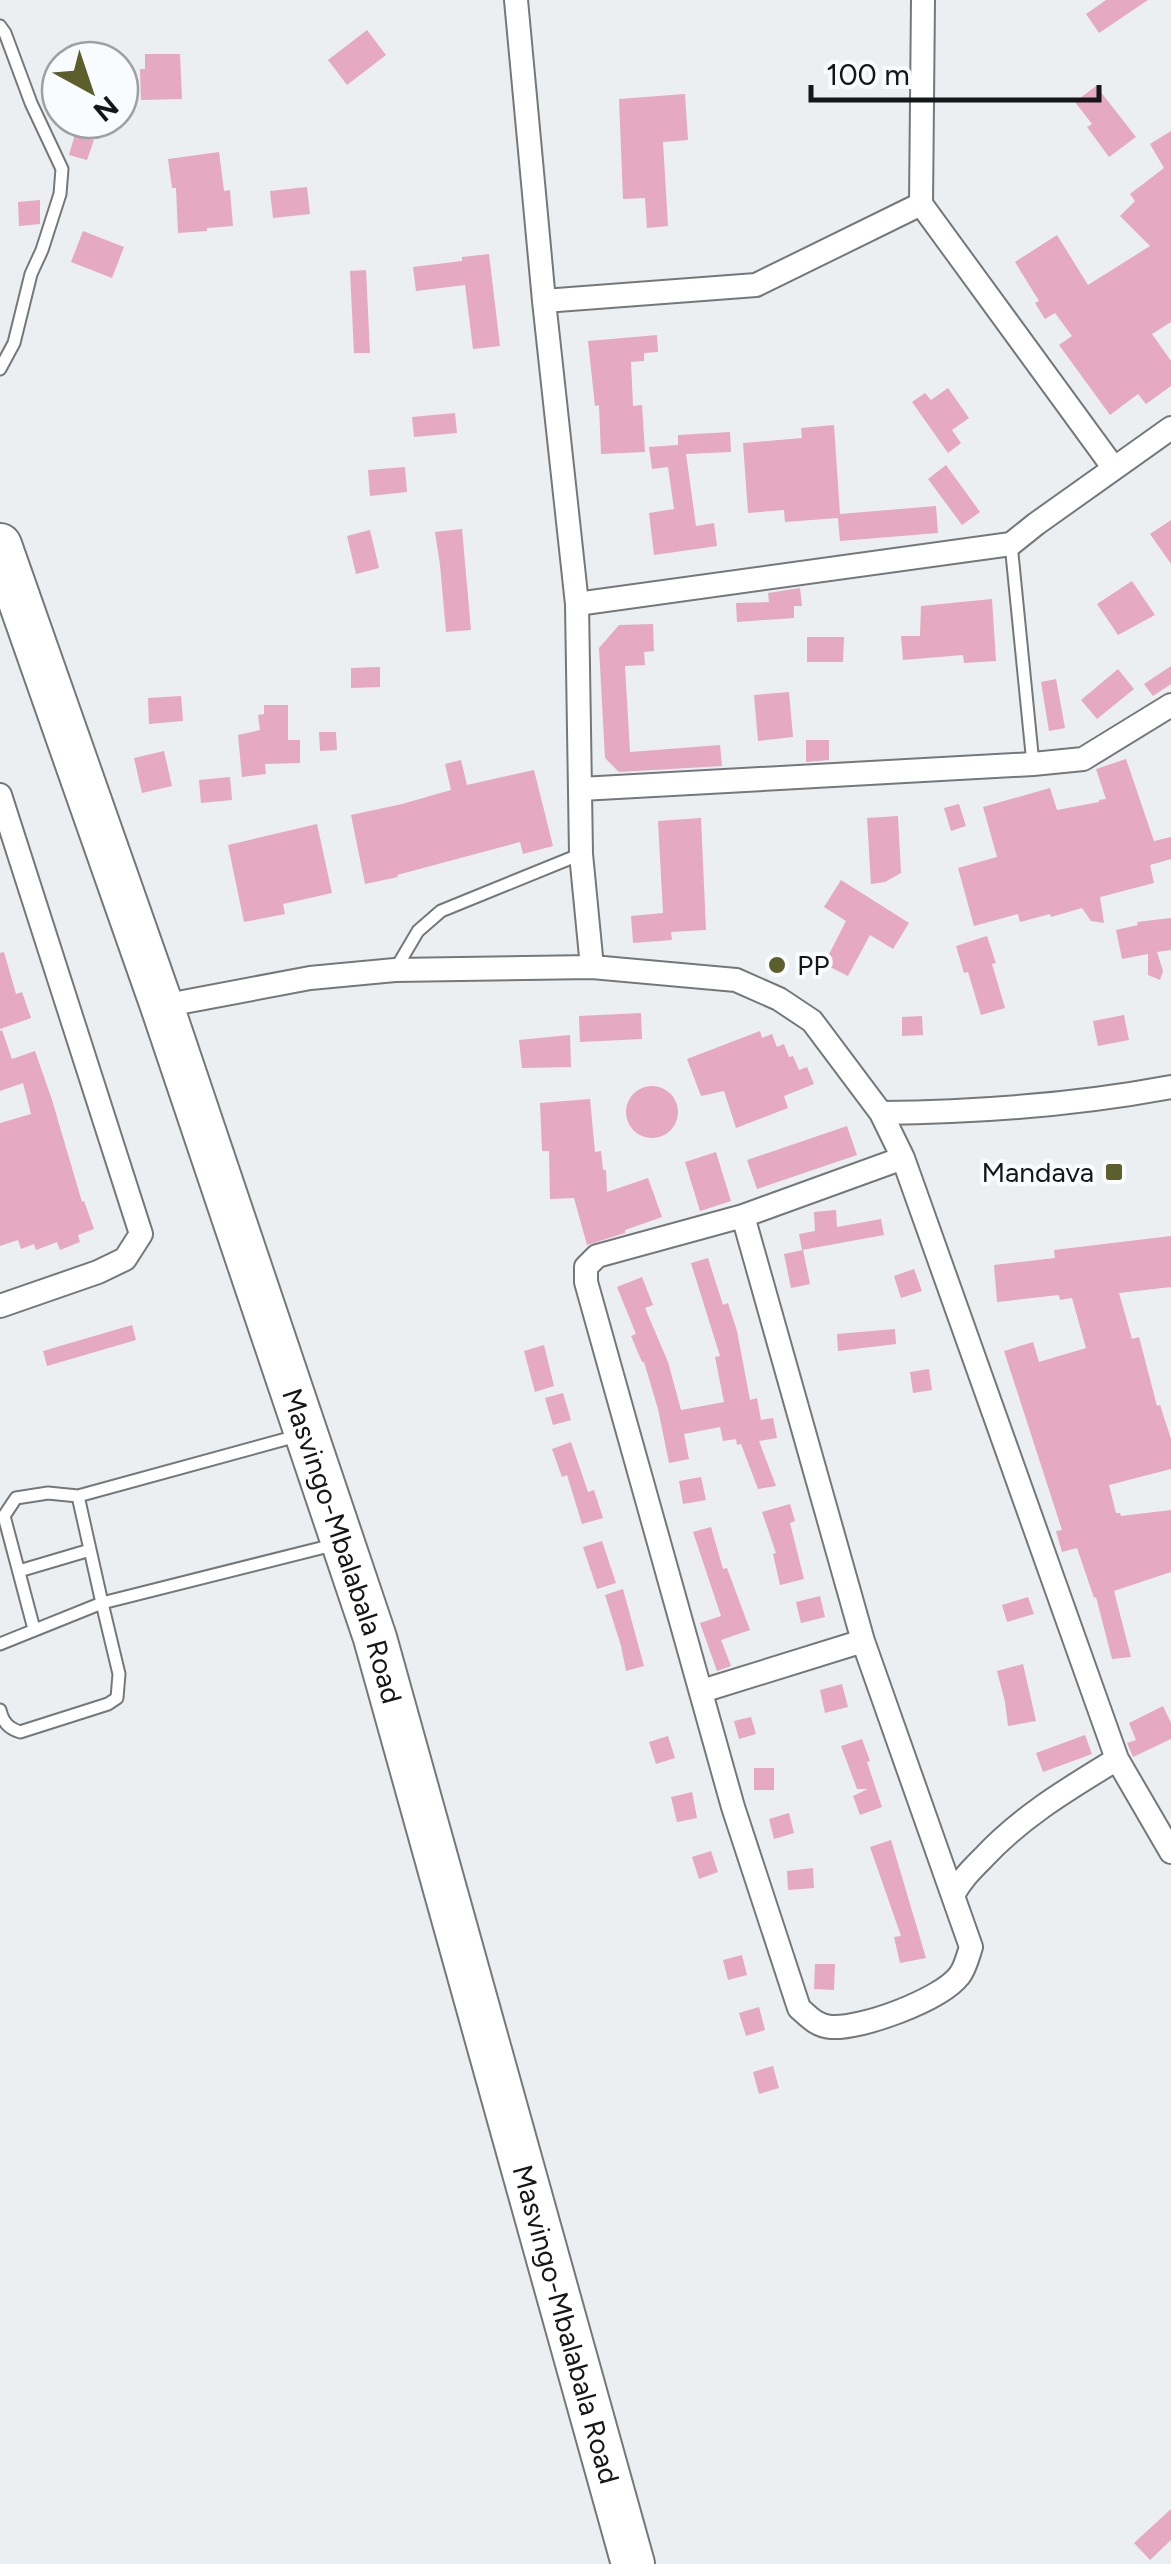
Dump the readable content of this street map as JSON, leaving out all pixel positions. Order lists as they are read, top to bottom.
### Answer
{
  "streets": {
    "highway": ["Masvingo-Mbalabala Road"]
  },
  "places": {
    "other": ["PP"],
    "transit": ["Mandava"]
  },
  "scale_bar": "100 m",
  "north": "bottom right"
}
